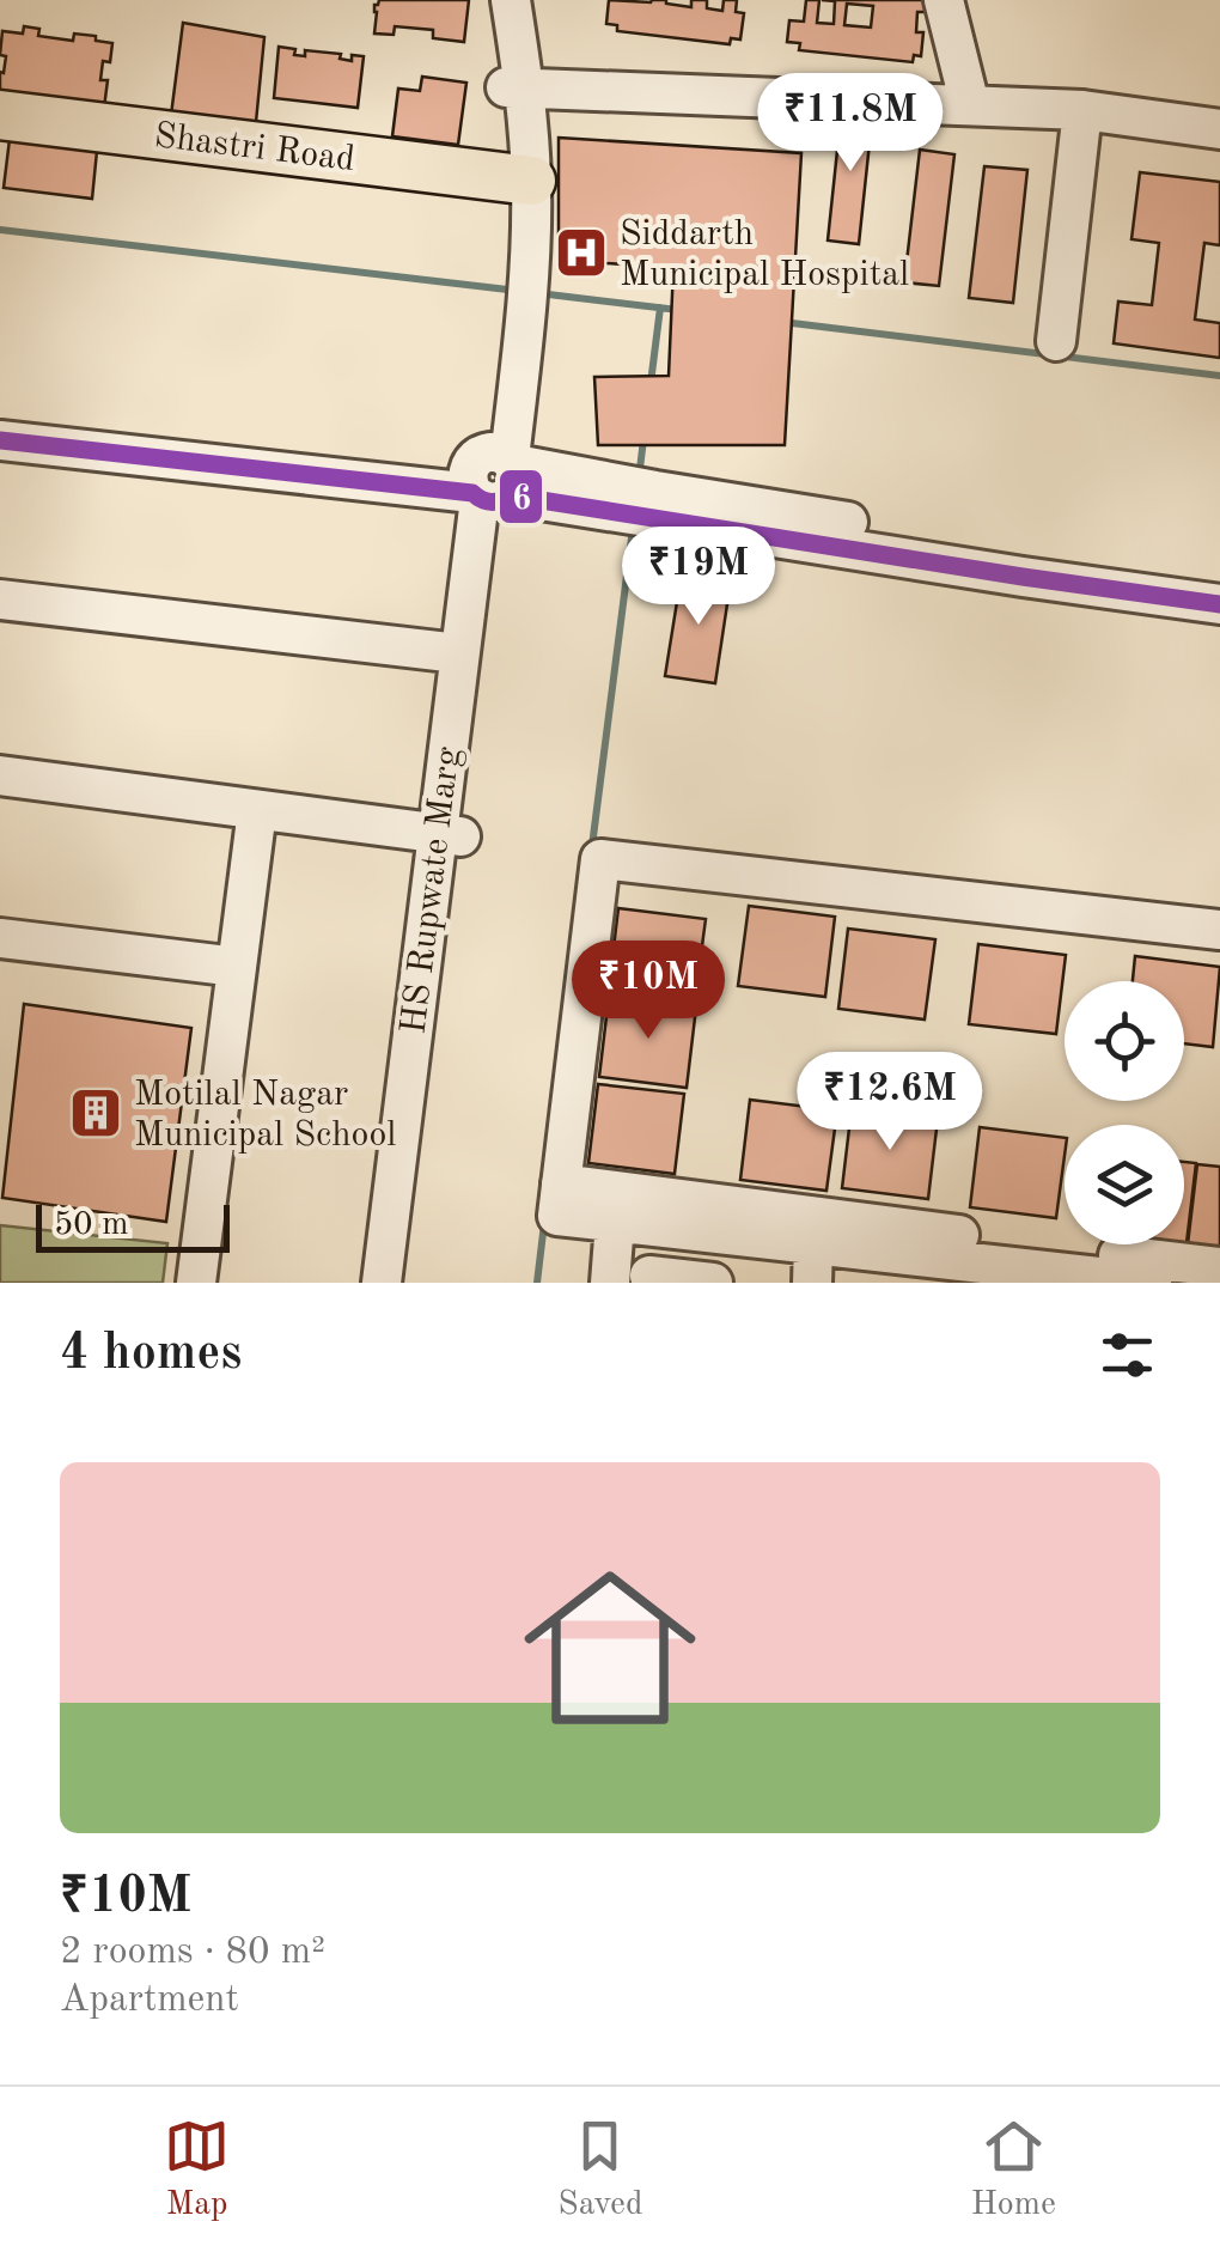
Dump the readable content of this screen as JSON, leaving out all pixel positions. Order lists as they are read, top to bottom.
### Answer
{
  "streets": {
    "main road": ["Shastri Road"],
    "street": ["HS Rupwate Marg"]
  },
  "crossings": [
    ["Shastri Road", "HS Rupwate Marg"]
  ],
  "places": {
    "hospital": ["Siddarth Municipal Hospital"],
    "building": ["Motilal Nagar Municipal School"]
  },
  "lines": ["transit line 6"],
  "scale_bar": "50 m",
  "page": {
    "price": [
      "₹11.8M",
      "₹19M",
      "₹10M",
      "₹12.6M"
    ],
    "scale": "50 m",
    "heading": "4 homes",
    "list": [
      {
        "name": "₹10M",
        "note": "2 rooms · 80 m² · Apartment"
      }
    ],
    "tabs": ["Map", "Saved", "Home"]
  }
}
